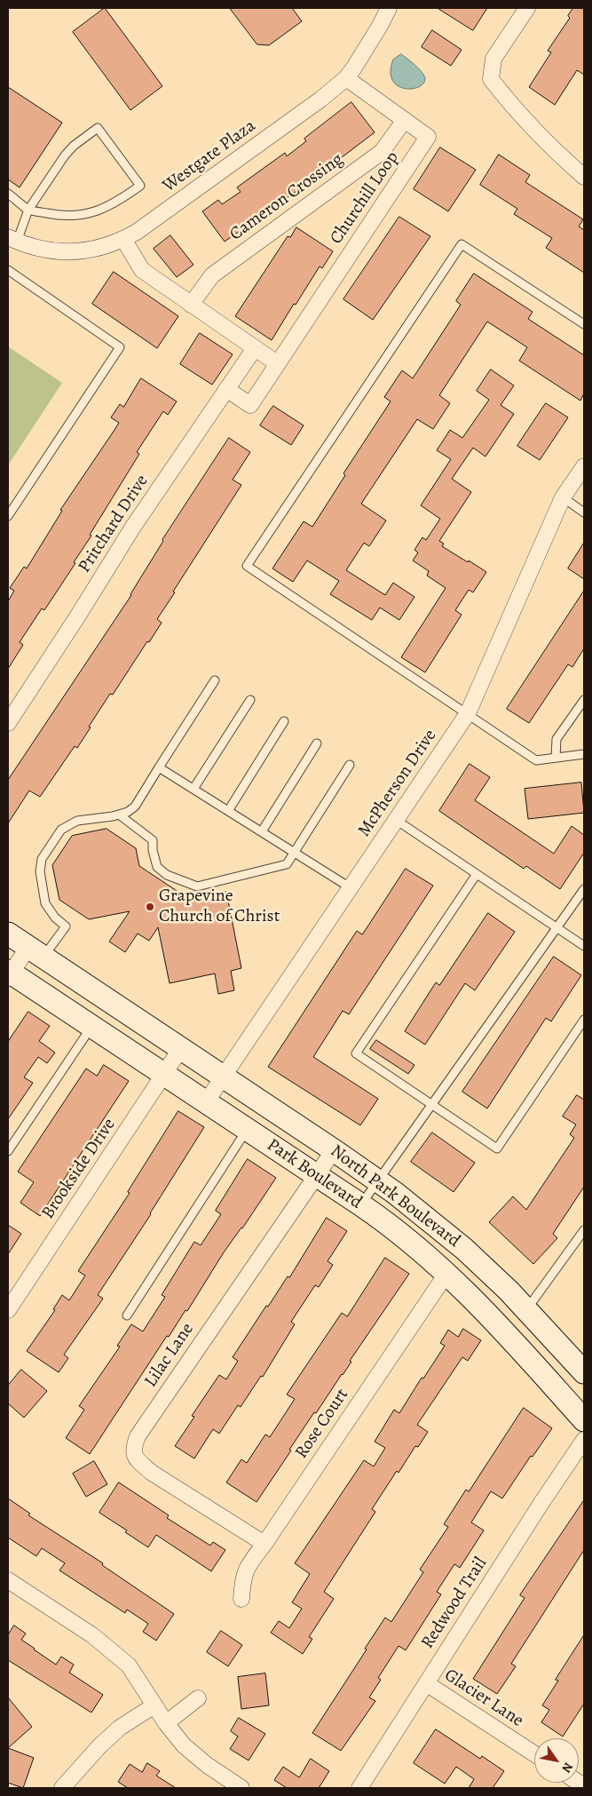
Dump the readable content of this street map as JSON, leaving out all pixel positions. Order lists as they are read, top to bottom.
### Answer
{
  "streets": {
    "main road": ["Park Boulevard", "North Park Boulevard"],
    "street": [
      "Westgate Plaza",
      "Cameron Crossing",
      "Churchill Loop",
      "Pritchard Drive",
      "McPherson Drive",
      "Brookside Drive",
      "Lilac Lane",
      "Rose Court",
      "Redwood Trail",
      "Glacier Lane"
    ]
  },
  "crossings": [
    ["Westgate Plaza", "Churchill Loop"],
    ["Cameron Crossing", "Churchill Loop"],
    ["Churchill Loop", "Pritchard Drive"],
    ["McPherson Drive", "Park Boulevard"],
    ["McPherson Drive", "North Park Boulevard"],
    ["Brookside Drive", "Park Boulevard"],
    ["Brookside Drive", "North Park Boulevard"],
    ["Park Boulevard", "Lilac Lane"],
    ["Park Boulevard", "Rose Court"],
    ["North Park Boulevard", "Lilac Lane"],
    ["Lilac Lane", "Rose Court"],
    ["Redwood Trail", "Glacier Lane"]
  ],
  "places": ["Grapevine Church of Christ"],
  "north": "bottom right"
}
